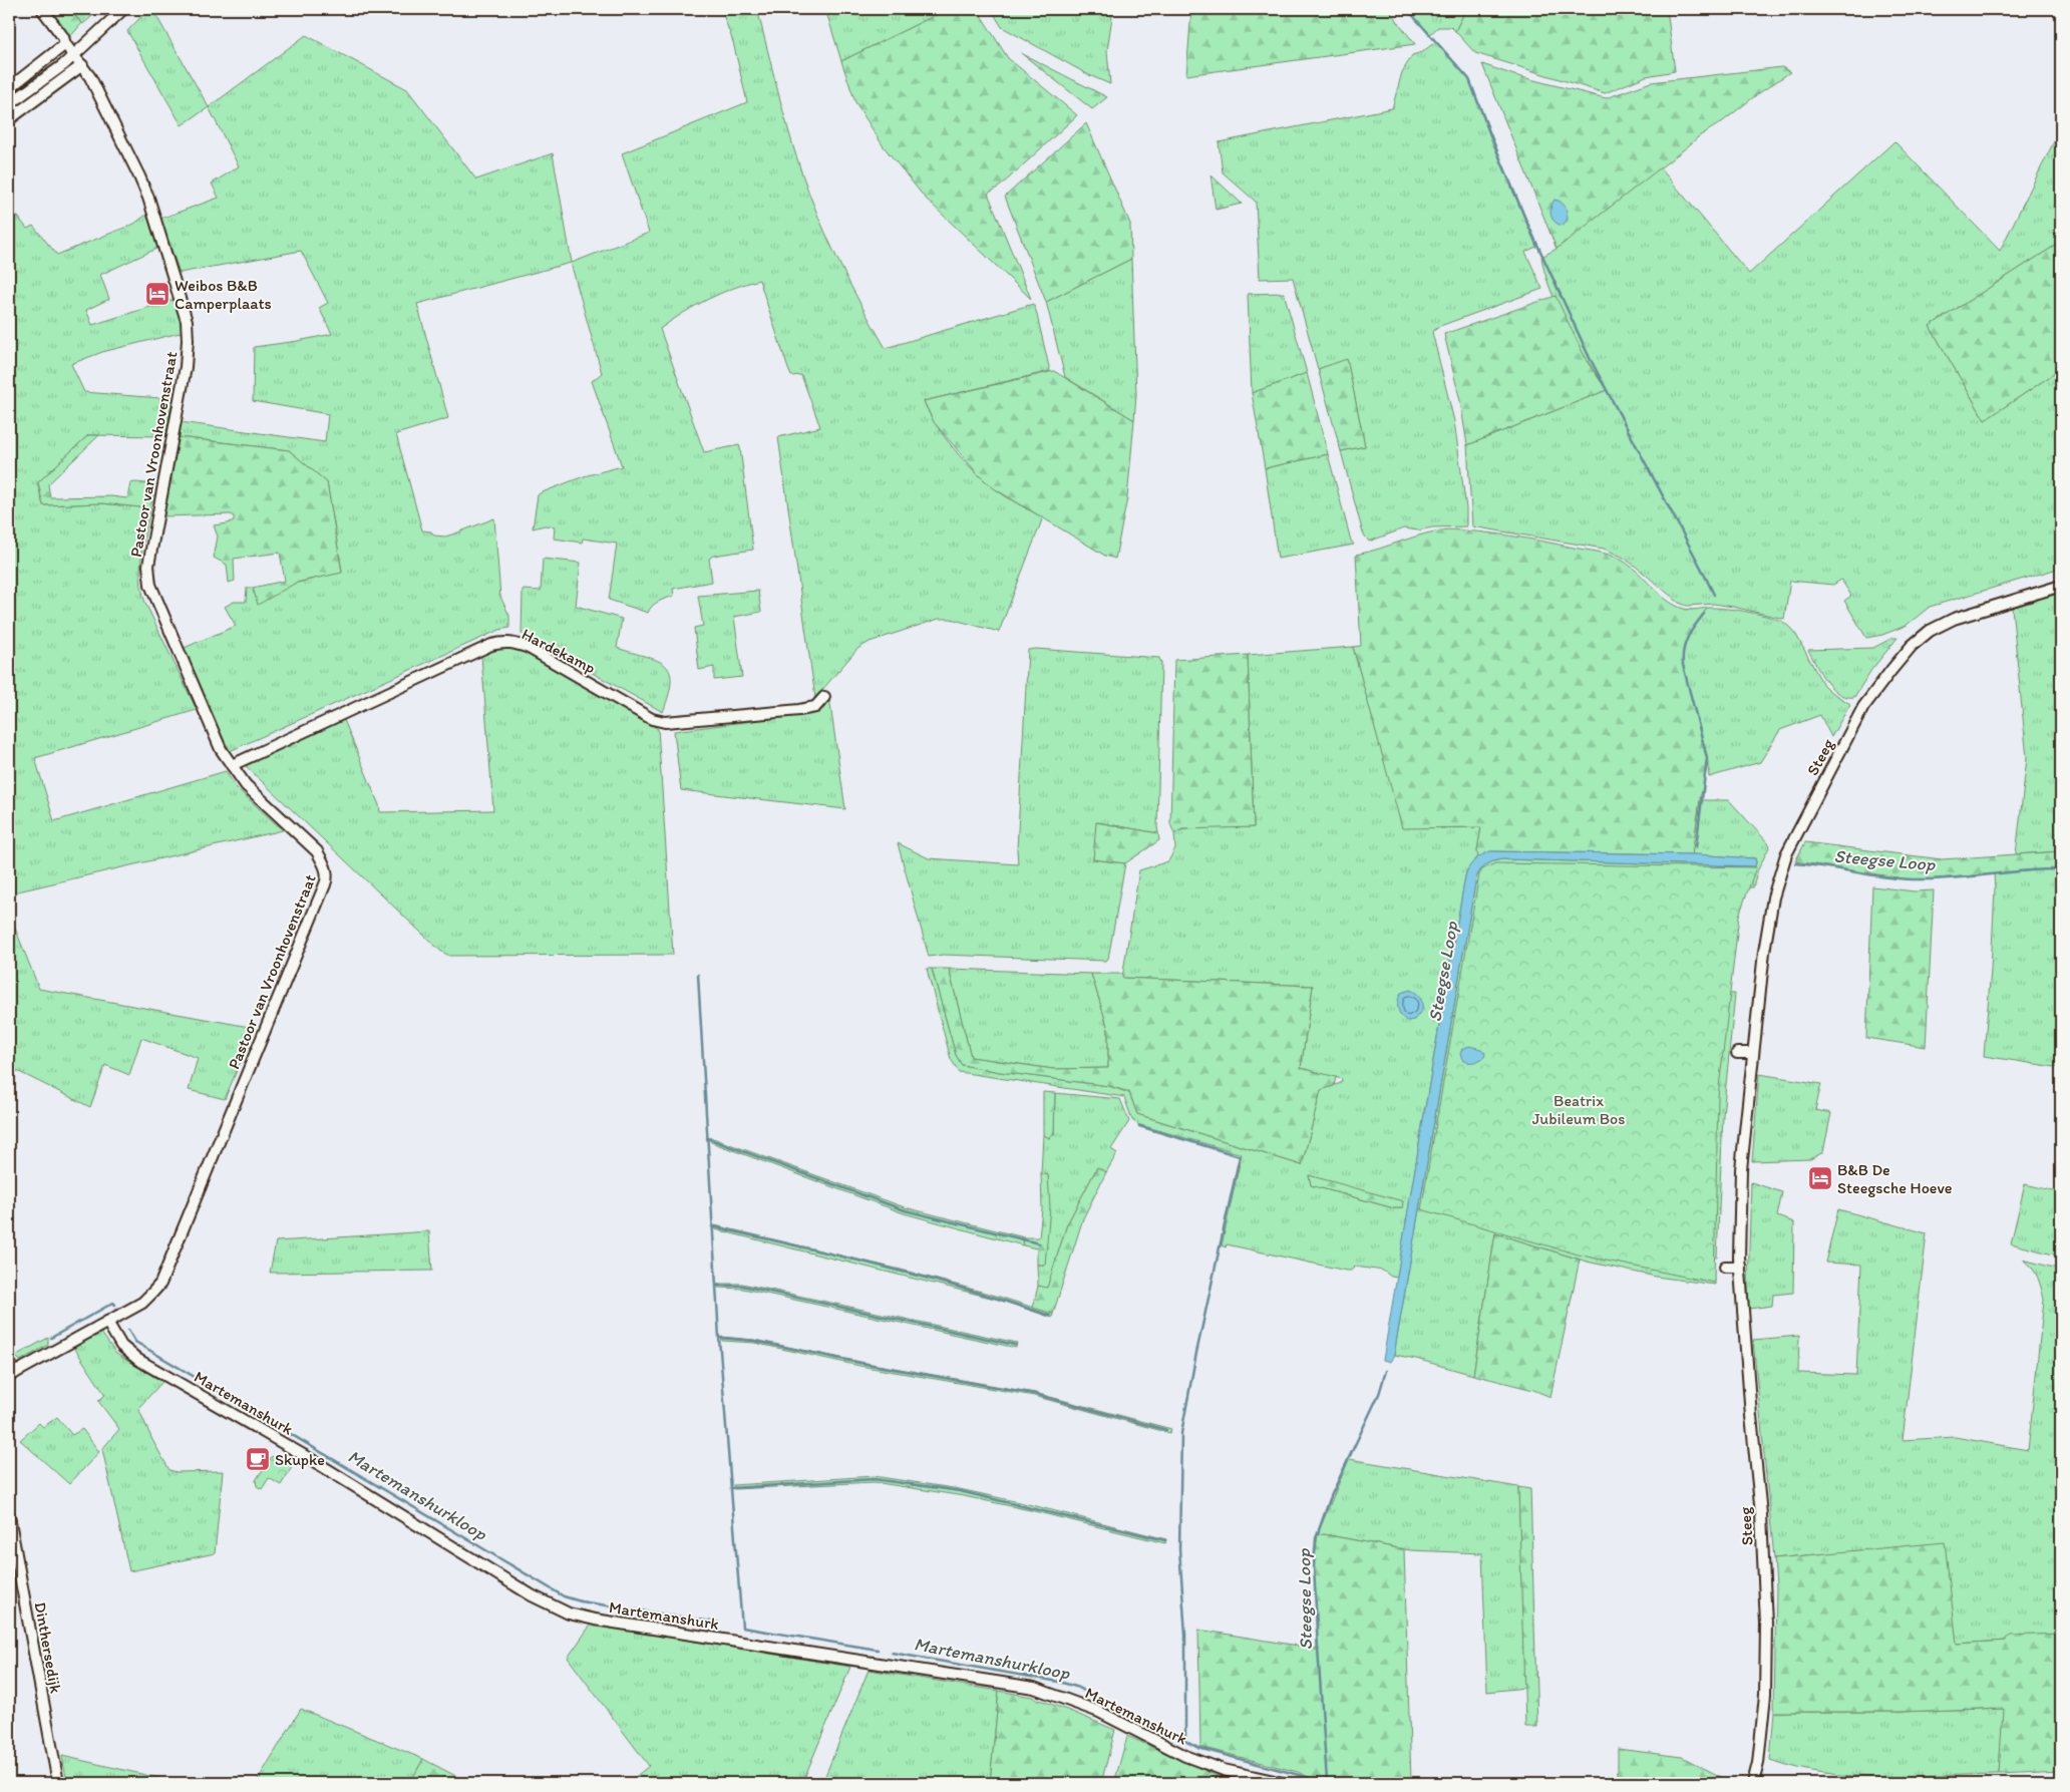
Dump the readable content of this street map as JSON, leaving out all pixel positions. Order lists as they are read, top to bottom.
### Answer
{
  "streets": {
    "street": [
      "Pastoor van Vroonhovenstraat",
      "Hardekamp",
      "Steeg",
      "Martemanshurk",
      "Dinthersedijk"
    ]
  },
  "crossings": [
    ["Pastoor van Vroonhovenstraat", "Hardekamp"],
    ["Pastoor van Vroonhovenstraat", "Martemanshurk"]
  ],
  "water": ["Steegse Loop", "Martemanshurkloop"],
  "parks": ["Beatrix Jubileum Bos"],
  "places": {
    "hotel": ["Weibos B&B Camperplaats", "B&B De Steegsche Hoeve"],
    "cafe": ["Skupke"]
  }
}
